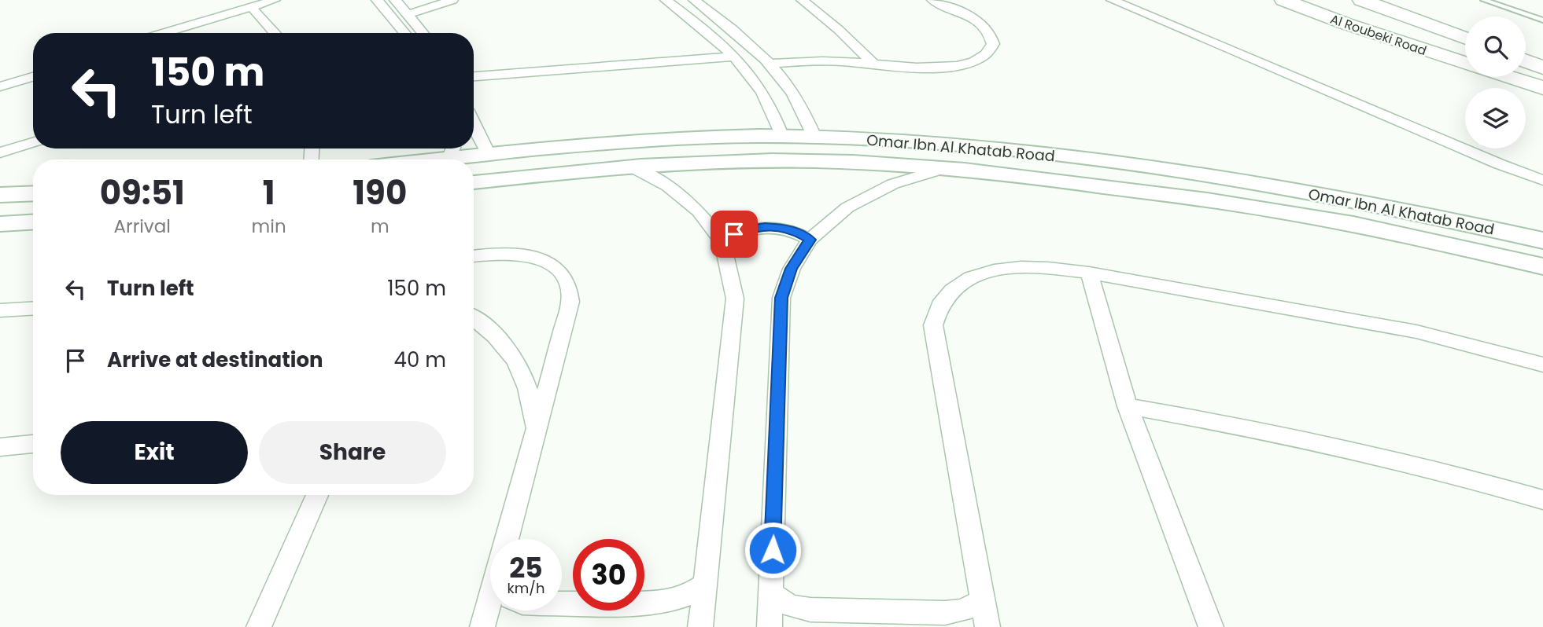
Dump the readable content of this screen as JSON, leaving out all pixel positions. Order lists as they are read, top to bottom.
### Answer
{
  "streets": {
    "main road": ["Al Roubeki Road"],
    "street": ["Omar Ibn Al Khatab Road"]
  },
  "page": {
    "turn": ["150 m", "Turn left"],
    "eta": [
      "09:51",
      "Arrival",
      "1",
      "min",
      "190",
      "m"
    ],
    "list": [
      {
        "name": "Turn left",
        "value": "150 m"
      },
      {
        "name": "Arrive at destination",
        "value": "40 m"
      }
    ],
    "buttons": ["Exit", "Share"],
    "speed": "25 km/h",
    "limit": "30"
  }
}
